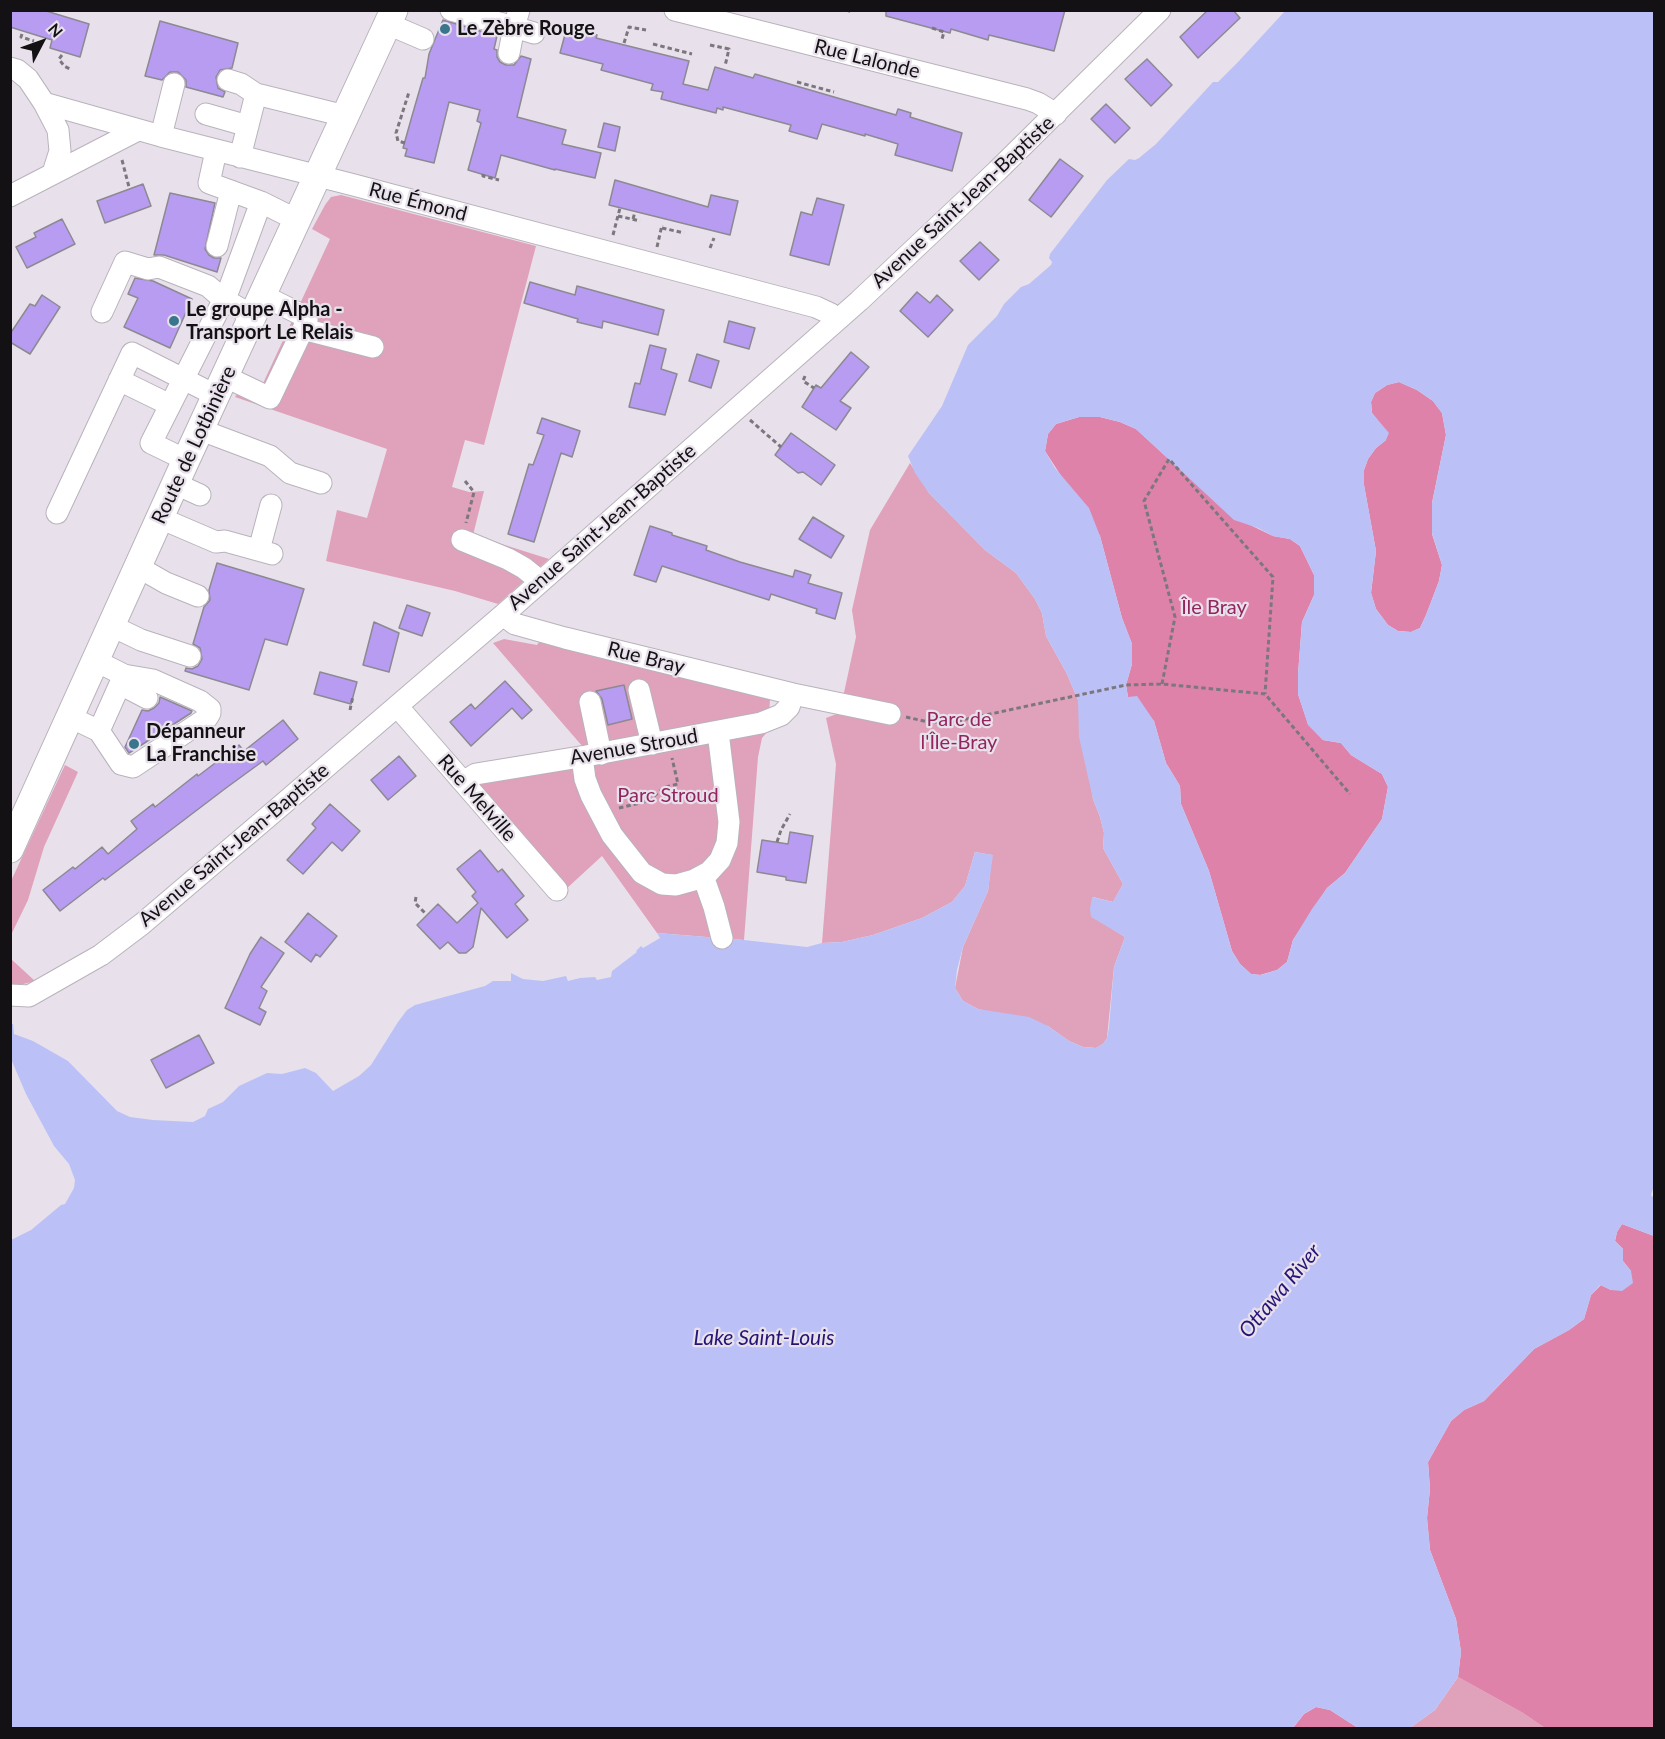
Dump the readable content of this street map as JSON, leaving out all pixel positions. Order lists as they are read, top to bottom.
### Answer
{
  "streets": {
    "main road": ["Route de Lotbinière"],
    "street": [
      "Rue Lalonde",
      "Rue Émond",
      "Avenue Saint-Jean-Baptiste",
      "Rue Bray",
      "Avenue Stroud",
      "Rue Melville"
    ]
  },
  "crossings": [
    ["Rue Lalonde", "Avenue Saint-Jean-Baptiste"],
    ["Rue Émond", "Avenue Saint-Jean-Baptiste"],
    ["Rue Émond", "Route de Lotbinière"],
    ["Avenue Saint-Jean-Baptiste", "Rue Bray"],
    ["Avenue Saint-Jean-Baptiste", "Rue Melville"],
    ["Rue Bray", "Avenue Stroud"],
    ["Avenue Stroud", "Rue Melville"]
  ],
  "water": ["Ottawa River", "Lake Saint-Louis"],
  "parks": ["Île Bray", "Parc de l'Île-Bray", "Parc Stroud"],
  "places": ["Le Zèbre Rouge", "Le groupe Alpha - Transport Le Relais", "Dépanneur La Franchise"],
  "north": "top right"
}
